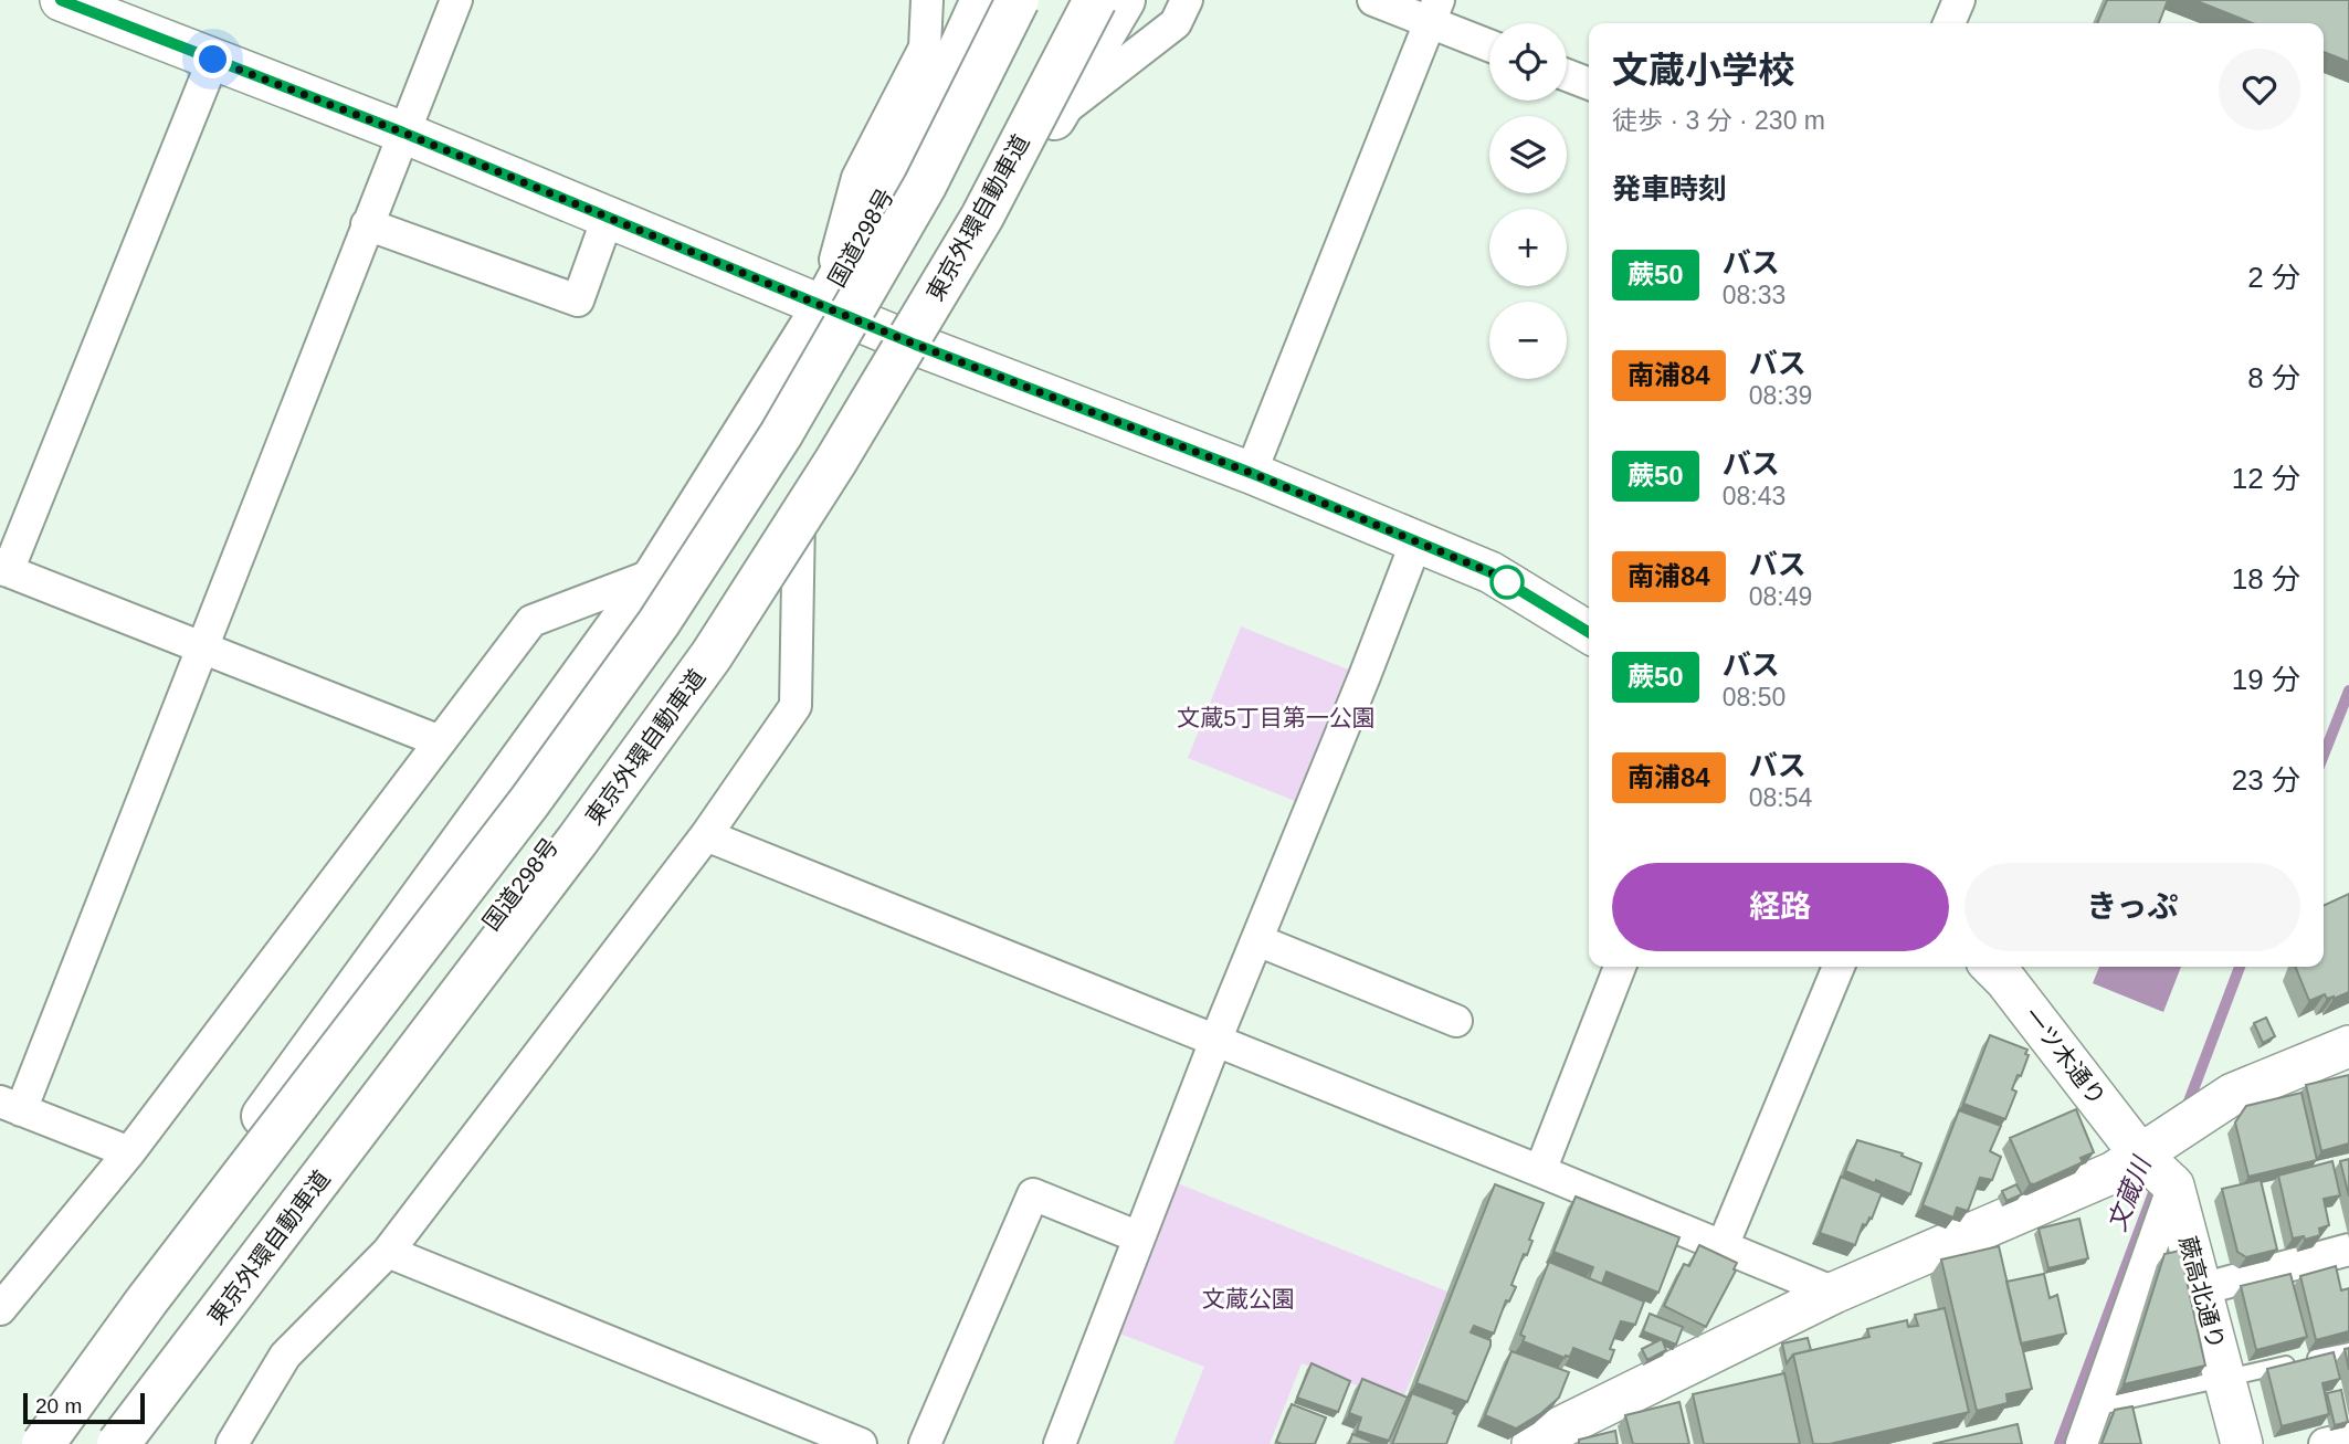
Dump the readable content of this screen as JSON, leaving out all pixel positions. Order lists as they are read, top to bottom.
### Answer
{
  "streets": {
    "highway": ["東京外環自動車道", "国道298号"],
    "street": ["一ツ木通り", "蕨高北通り"]
  },
  "crossings": [
    ["一ツ木通り", "蕨高北通り"]
  ],
  "water": ["文蔵川"],
  "parks": ["文蔵5丁目第一公園", "文蔵公園"],
  "lines": ["bus line 蕨50"],
  "scale_bar": "20 m",
  "page": {
    "map_buttons": ["+", "−"],
    "heading": [
      ["文蔵小学校", "徒歩 · 3 分 · 230 m"],
      "発車時刻"
    ],
    "list": [
      {
        "mark": "蕨50",
        "name": "バス",
        "note": "08:33",
        "value": "2 分"
      },
      {
        "mark": "南浦84",
        "name": "バス",
        "note": "08:39",
        "value": "8 分"
      },
      {
        "mark": "蕨50",
        "name": "バス",
        "note": "08:43",
        "value": "12 分"
      },
      {
        "mark": "南浦84",
        "name": "バス",
        "note": "08:49",
        "value": "18 分"
      },
      {
        "mark": "蕨50",
        "name": "バス",
        "note": "08:50",
        "value": "19 分"
      },
      {
        "mark": "南浦84",
        "name": "バス",
        "note": "08:54",
        "value": "23 分"
      }
    ],
    "buttons": ["経路", "きっぷ"],
    "scale": "20 m"
  }
}
